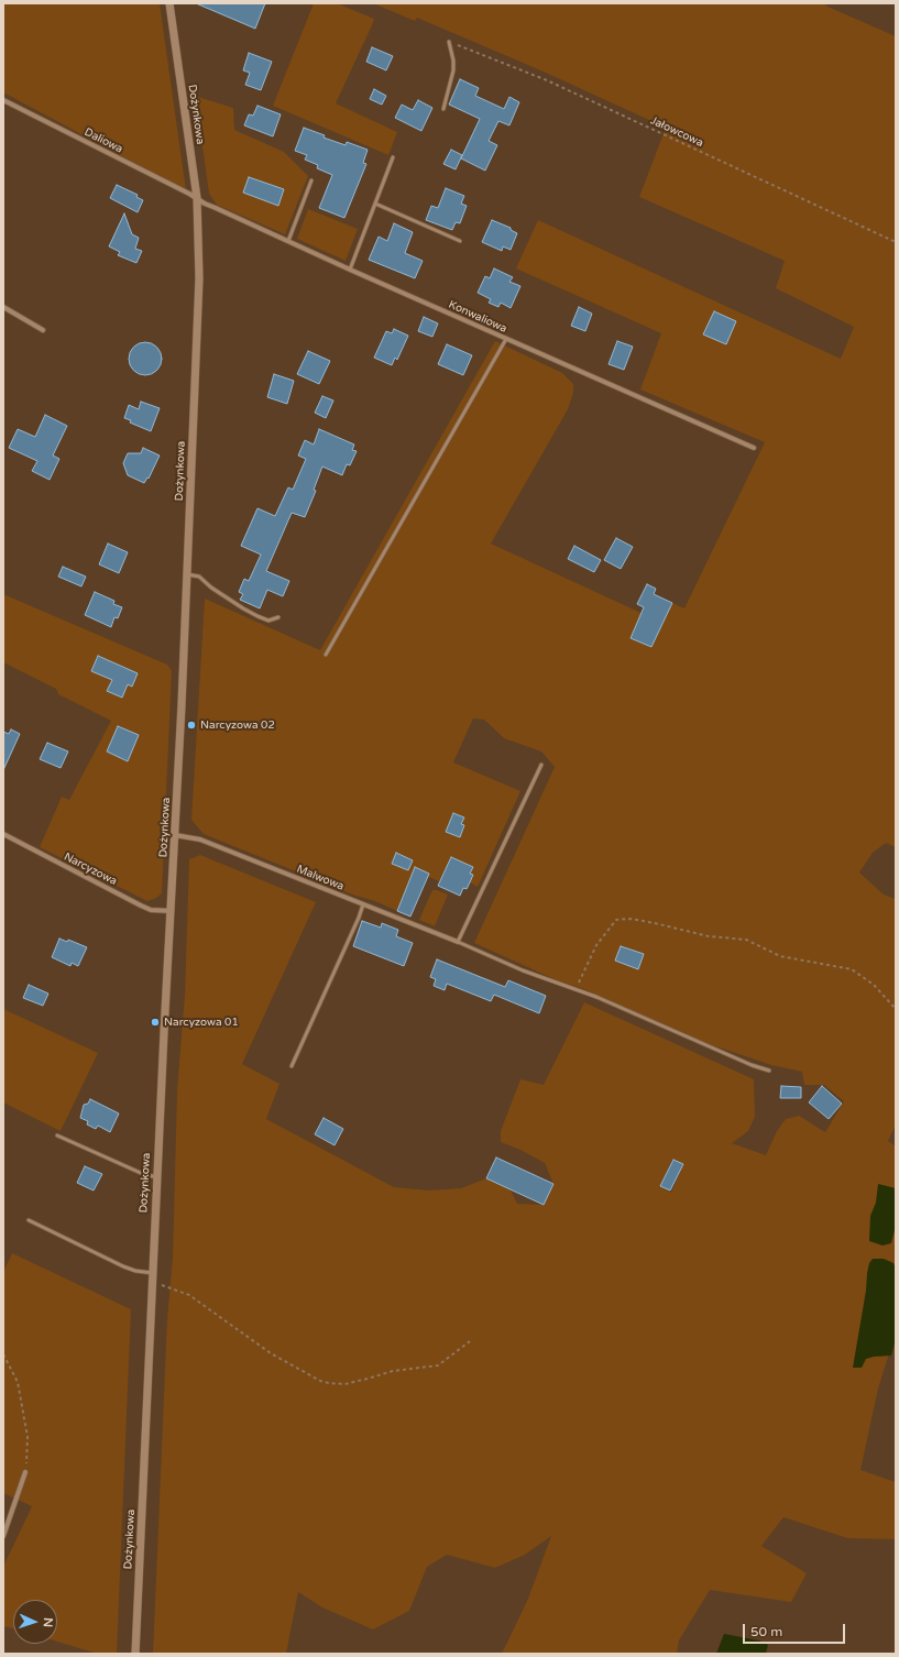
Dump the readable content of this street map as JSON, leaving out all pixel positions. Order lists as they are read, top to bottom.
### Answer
{
  "streets": {
    "street": [
      "Dożynkowa",
      "Daliowa",
      "Konwaliowa",
      "Narcyzowa",
      "Malwowa"
    ],
    "path": ["Jałowcowa"]
  },
  "crossings": [
    ["Dożynkowa", "Daliowa"],
    ["Dożynkowa", "Konwaliowa"],
    ["Dożynkowa", "Narcyzowa"],
    ["Dożynkowa", "Malwowa"],
    ["Daliowa", "Konwaliowa"]
  ],
  "places": ["Narcyzowa 02", "Narcyzowa 01"],
  "scale_bar": "50 m",
  "north": "right"
}
